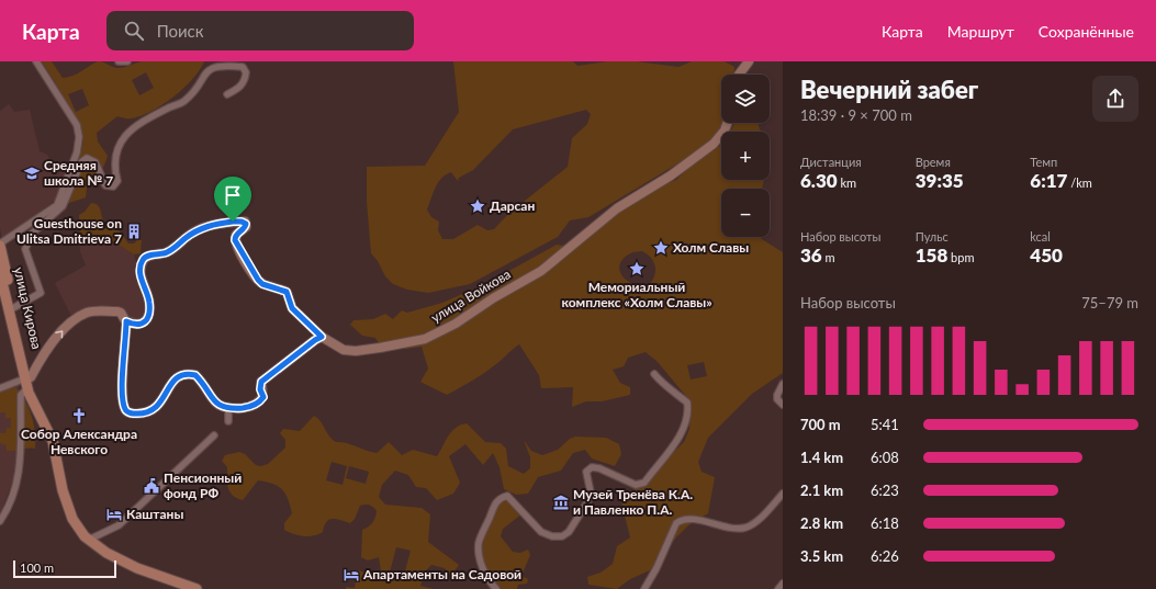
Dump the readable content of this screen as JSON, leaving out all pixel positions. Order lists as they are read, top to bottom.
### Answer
{
  "streets": {
    "main road": ["улица Кирова"],
    "street": ["улица Войкова"]
  },
  "places": {
    "school or university": ["Средняя школа № 7"],
    "place": ["Дарсан", "Холм Славы", "Мемориальный комплекс «Холм Славы»"],
    "building": ["Guesthouse on Ulitsa Dmitrieva 7"],
    "church": ["Собор Александра Невского"],
    "public building": ["Пенсионный фонд РФ"],
    "museum": ["Музей Тренёва К.А. и Павленко П.А."],
    "hotel": ["Каштаны", "Апартаменты на Садовой"]
  },
  "scale_bar": "100 m",
  "page": {
    "header": "Карта",
    "search": "Поиск",
    "nav": ["Карта", "Маршрут", "Сохранённые"],
    "heading": ["Вечерний забег", "18:39 · 9 × 700 m"],
    "map_buttons": ["+", "−"],
    "stats": [
      ["Дистанция", "6.30 km"],
      ["Время", "39:35"],
      ["Темп", "6:17 /km"],
      ["Набор высоты", "36 m"],
      ["Пульс", "158 bpm"],
      ["kcal", "450"]
    ],
    "chart": ["Набор высоты", "75–79 m"],
    "list": [
      {
        "name": "700 m",
        "note": "5:41"
      },
      {
        "name": "1.4 km",
        "note": "6:08"
      },
      {
        "name": "2.1 km",
        "note": "6:23"
      },
      {
        "name": "2.8 km",
        "note": "6:18"
      },
      {
        "name": "3.5 km",
        "note": "6:26"
      }
    ],
    "scale": "100 m"
  }
}
